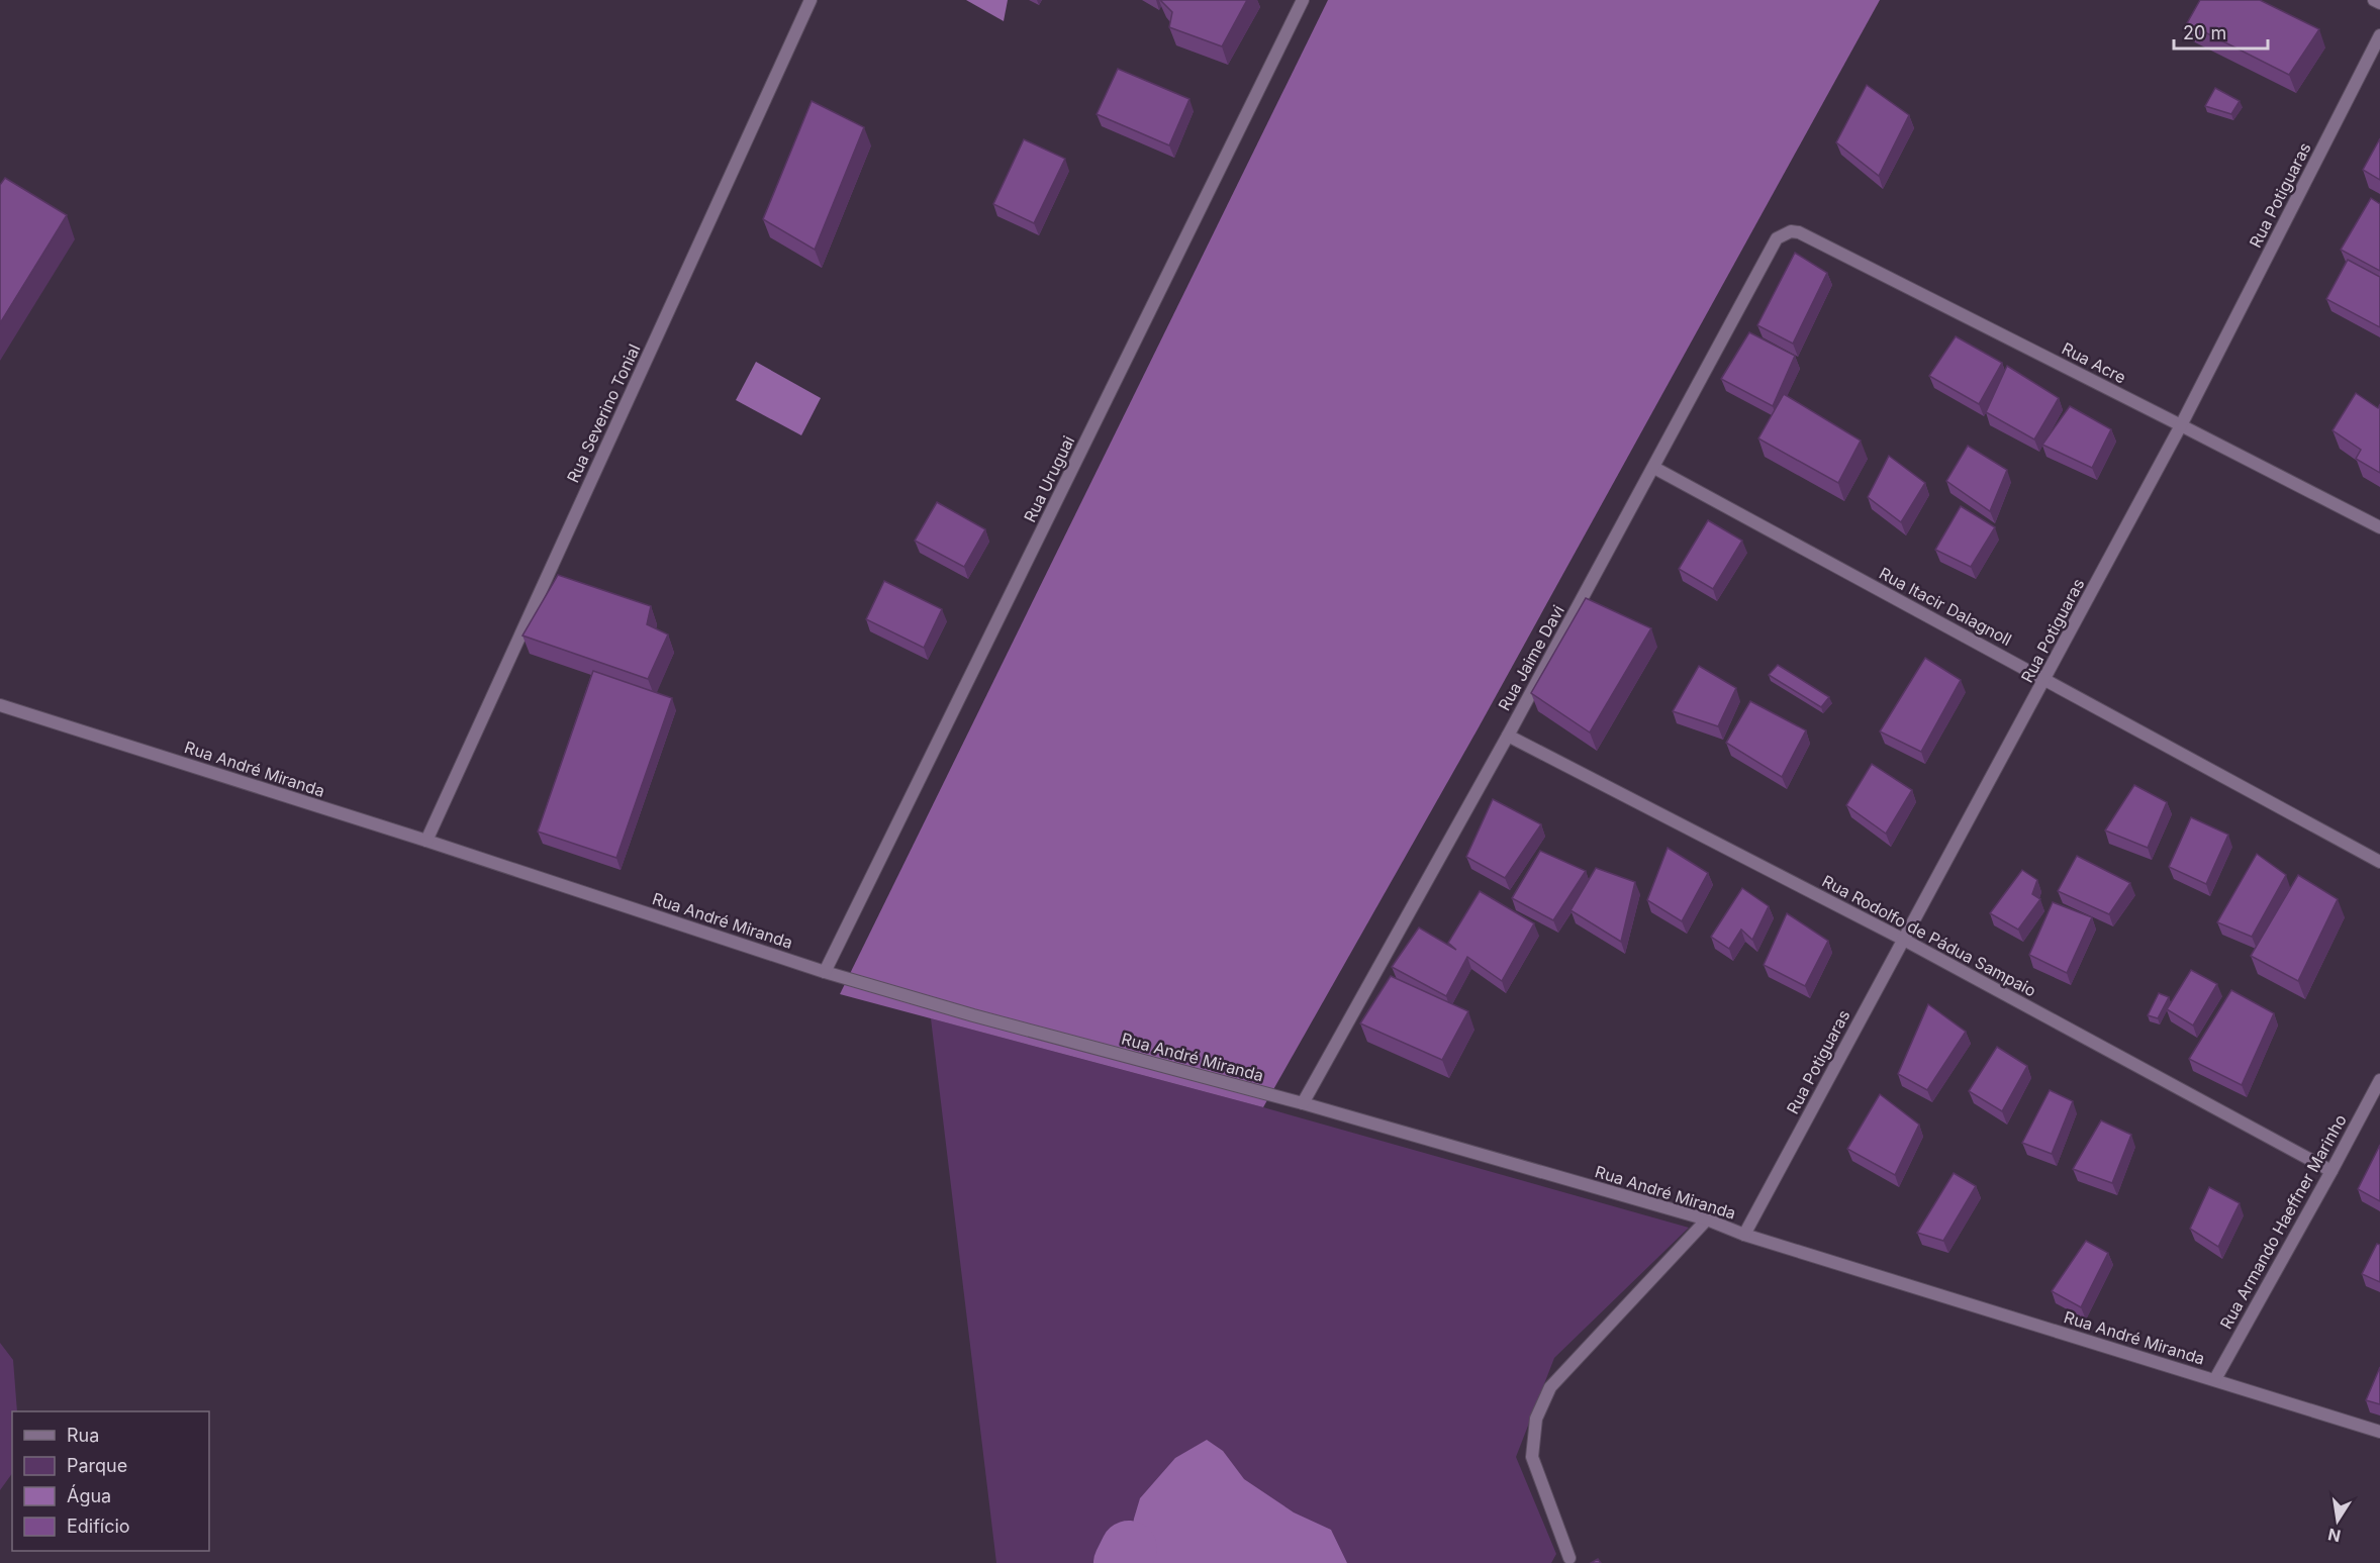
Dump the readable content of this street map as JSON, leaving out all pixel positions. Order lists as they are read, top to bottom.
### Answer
{
  "streets": {
    "street": [
      "Rua Potiguaras",
      "Rua Acre",
      "Rua Severino Tonial",
      "Rua Uruguai",
      "Rua Itacir Dalagnoll",
      "Rua Jaime Davi",
      "Rua André Miranda",
      "Rua Rodolfo de Pádua Sampaio",
      "Rua Armando Haeffner Marinho"
    ]
  },
  "crossings": [
    ["Rua Potiguaras", "Rua Acre"],
    ["Rua Potiguaras", "Rua Itacir Dalagnoll"],
    ["Rua Potiguaras", "Rua André Miranda"],
    ["Rua Potiguaras", "Rua Rodolfo de Pádua Sampaio"],
    ["Rua Acre", "Rua Jaime Davi"],
    ["Rua Severino Tonial", "Rua André Miranda"],
    ["Rua Uruguai", "Rua André Miranda"],
    ["Rua Itacir Dalagnoll", "Rua Jaime Davi"],
    ["Rua Jaime Davi", "Rua André Miranda"],
    ["Rua Jaime Davi", "Rua Rodolfo de Pádua Sampaio"],
    ["Rua André Miranda", "Rua Armando Haeffner Marinho"],
    ["Rua Rodolfo de Pádua Sampaio", "Rua Armando Haeffner Marinho"]
  ],
  "legend": [
    "Rua",
    "Parque",
    "Água",
    "Edifício"
  ],
  "scale_bar": "20 m",
  "north": "bottom"
}
